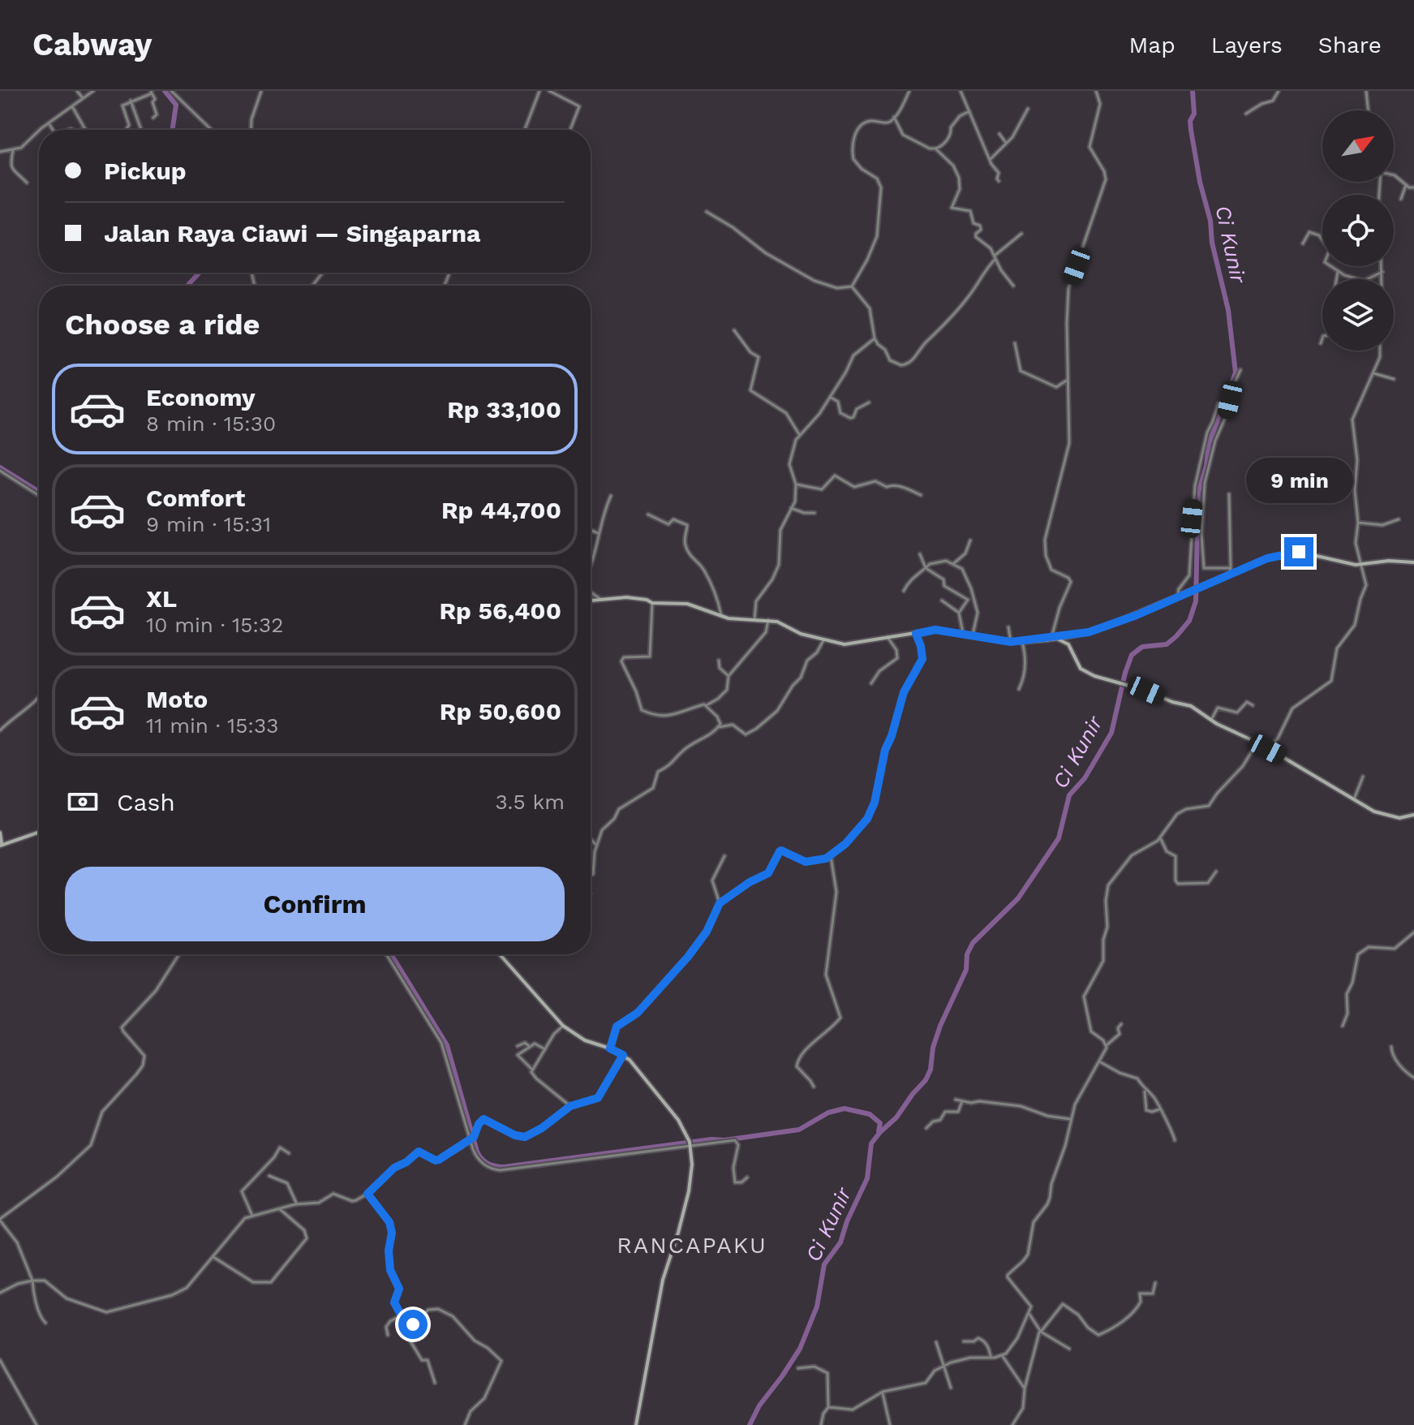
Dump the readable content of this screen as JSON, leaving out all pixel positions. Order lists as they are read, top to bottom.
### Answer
{
  "districts": ["RANCAPAKU"],
  "water": ["Ci Kunir"],
  "north": "top right",
  "page": {
    "header": "Cabway",
    "nav": ["Map", "Layers", "Share"],
    "banner": ["Pickup", "Jalan Raya Ciawi — Singaparna"],
    "heading": "Choose a ride",
    "list": [
      {
        "name": "Economy",
        "note": "8 min · 15:30",
        "value": "Rp 33,100"
      },
      {
        "name": "Comfort",
        "note": "9 min · 15:31",
        "value": "Rp 44,700"
      },
      {
        "name": "XL",
        "note": "10 min · 15:32",
        "value": "Rp 56,400"
      },
      {
        "name": "Moto",
        "note": "11 min · 15:33",
        "value": "Rp 50,600"
      }
    ],
    "bubble": "9 min",
    "pay": ["Cash", "3.5 km"],
    "buttons": "Confirm"
  }
}
